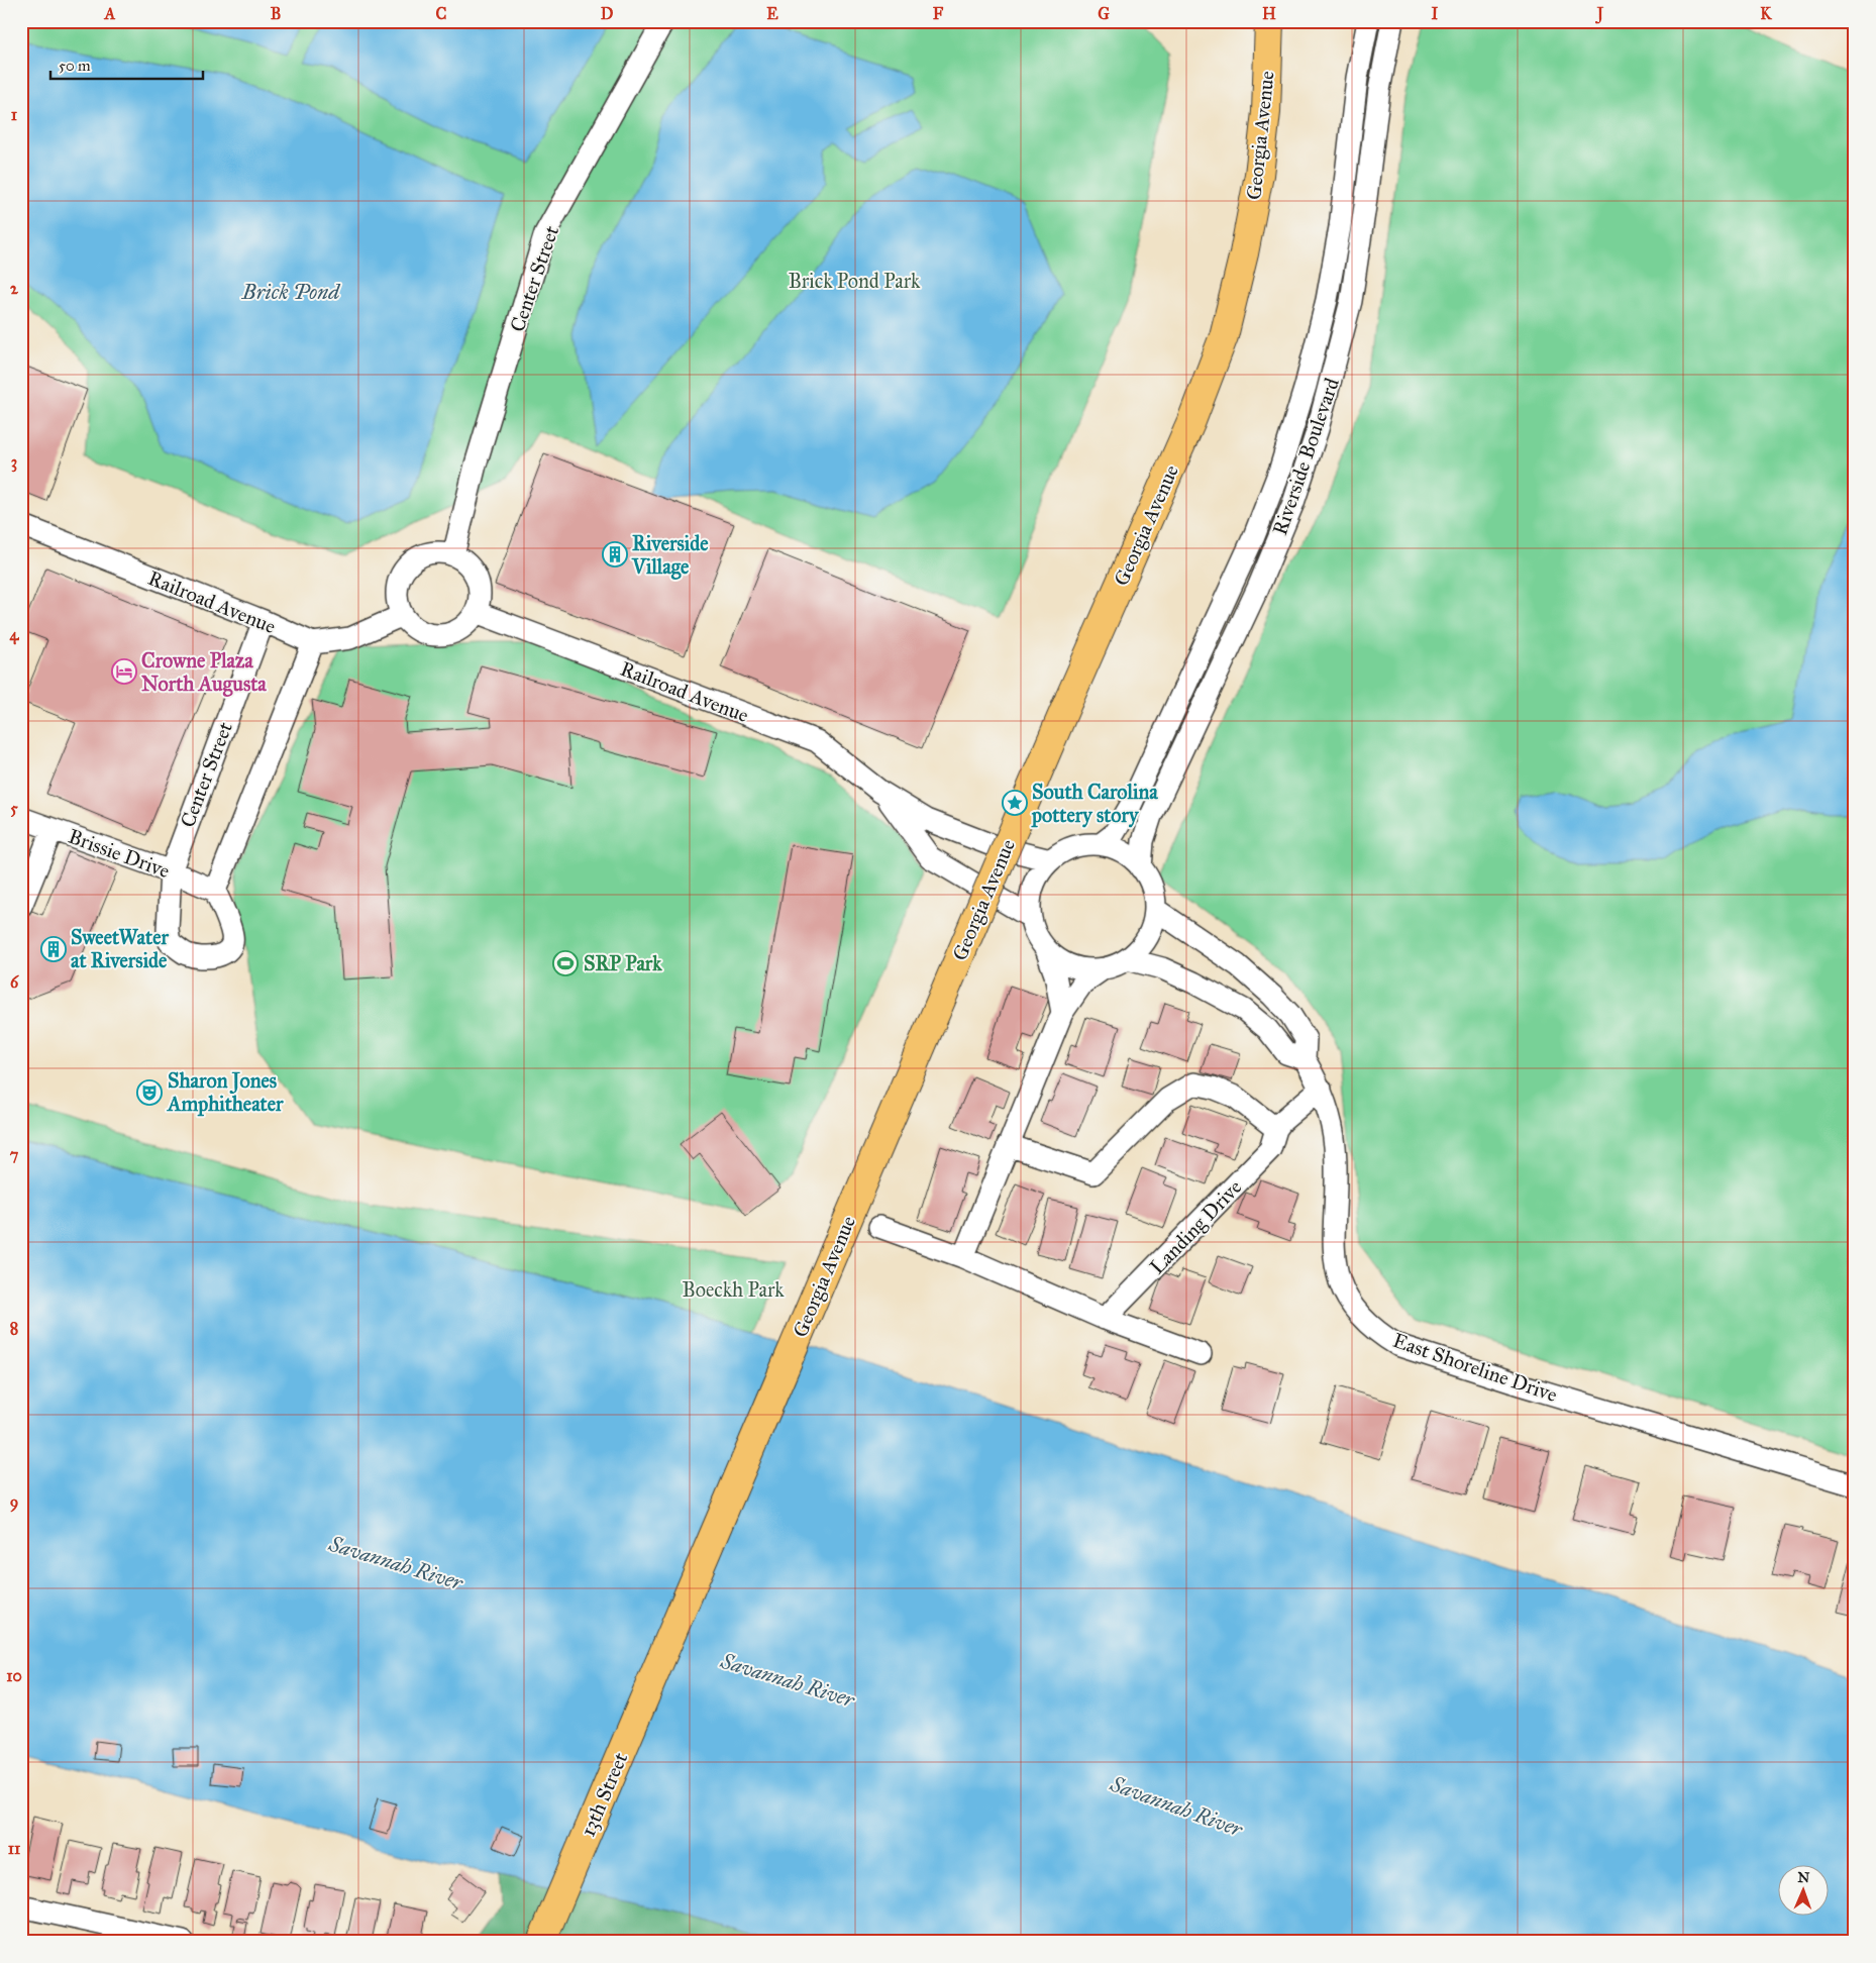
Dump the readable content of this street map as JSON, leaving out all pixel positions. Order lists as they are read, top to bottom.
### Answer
{
  "streets": {
    "main road": ["Georgia Avenue", "13th Street"],
    "street": [
      "Center Street",
      "Riverside Boulevard",
      "Railroad Avenue",
      "Brissie Drive",
      "Landing Drive",
      "East Shoreline Drive"
    ]
  },
  "crossings": [
    ["Georgia Avenue", "13th Street"],
    ["Center Street", "Railroad Avenue"],
    ["Center Street", "Brissie Drive"],
    ["Riverside Boulevard", "Railroad Avenue"],
    ["Landing Drive", "East Shoreline Drive"]
  ],
  "water": ["Brick Pond", "Savannah River"],
  "parks": ["Brick Pond Park", "Boeckh Park"],
  "places": {
    "building": ["Riverside Village", "SweetWater at Riverside"],
    "hotel": ["Crowne Plaza North Augusta"],
    "place": ["South Carolina pottery story"],
    "sports": ["SRP Park"],
    "theatre": ["Sharon Jones Amphitheater"]
  },
  "scale_bar": "50 m",
  "north": "top",
  "grid": {
    "columns": [
      "A",
      "B",
      "C",
      "D",
      "E",
      "F",
      "G",
      "H",
      "I",
      "J",
      "K"
    ],
    "rows": [
      "1",
      "2",
      "3",
      "4",
      "5",
      "6",
      "7",
      "8",
      "9",
      "10",
      "11"
    ]
  }
}
